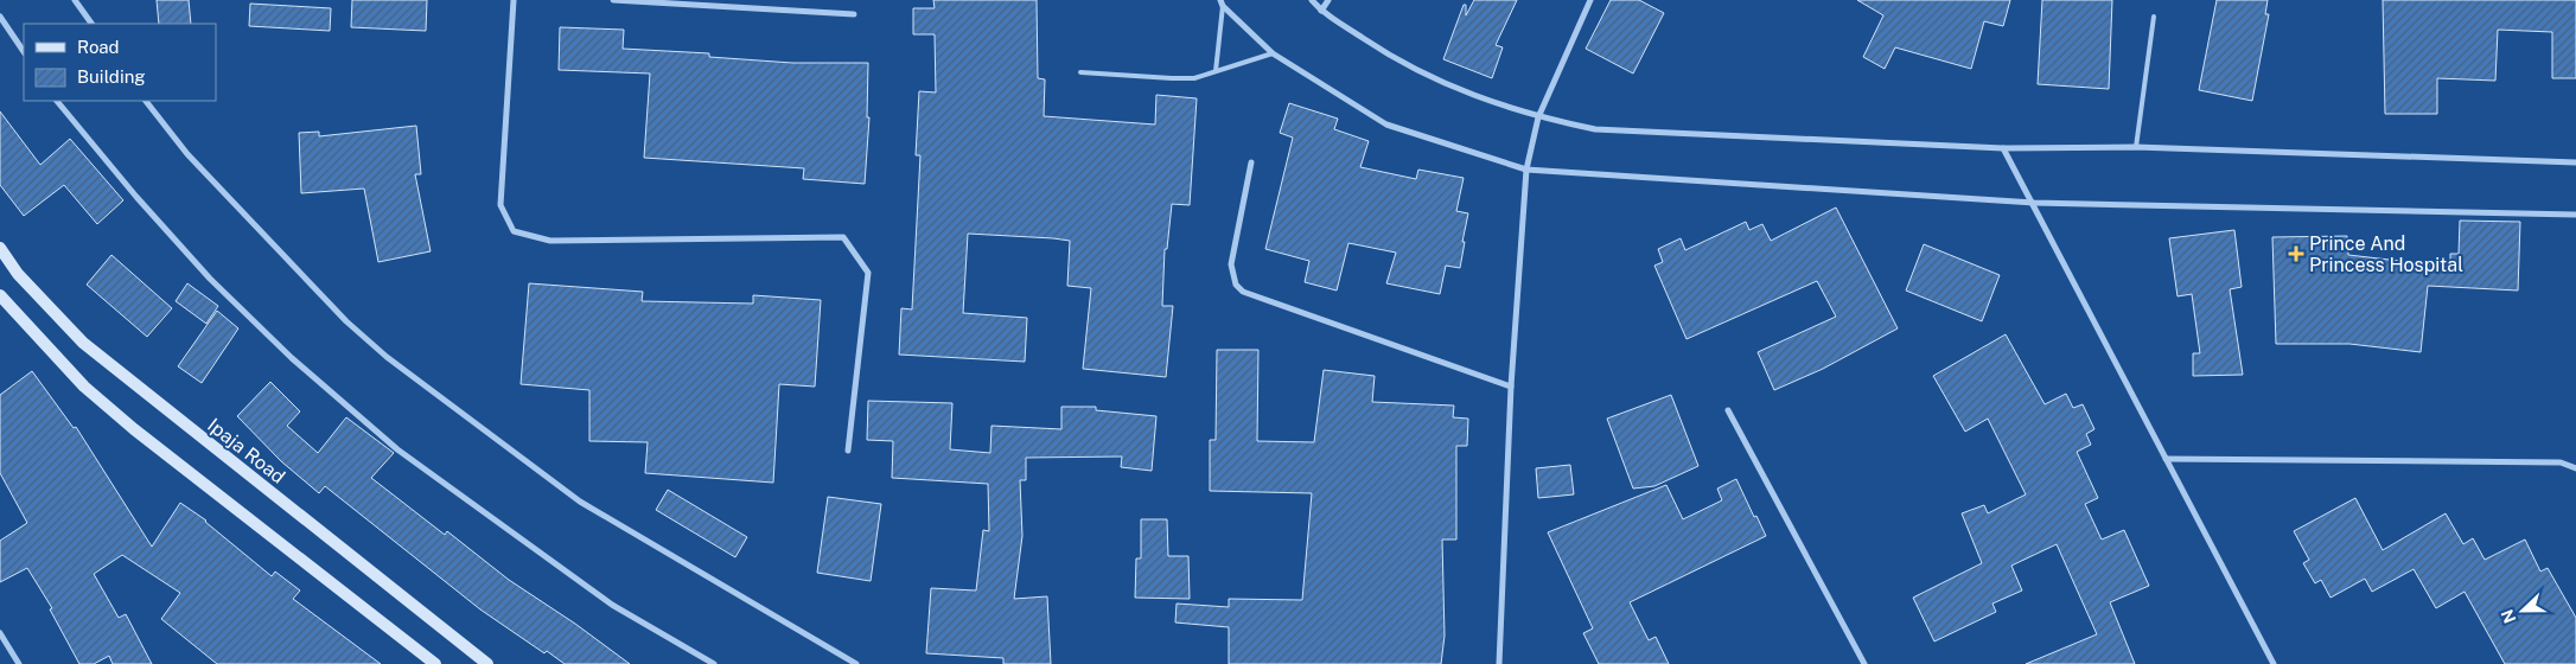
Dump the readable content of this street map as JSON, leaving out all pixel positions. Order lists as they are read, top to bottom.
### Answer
{
  "streets": {
    "main road": ["Ipaja Road"]
  },
  "places": {
    "health": ["Prince And Princess Hospital"]
  },
  "legend": ["Road", "Building"],
  "north": "left"
}
